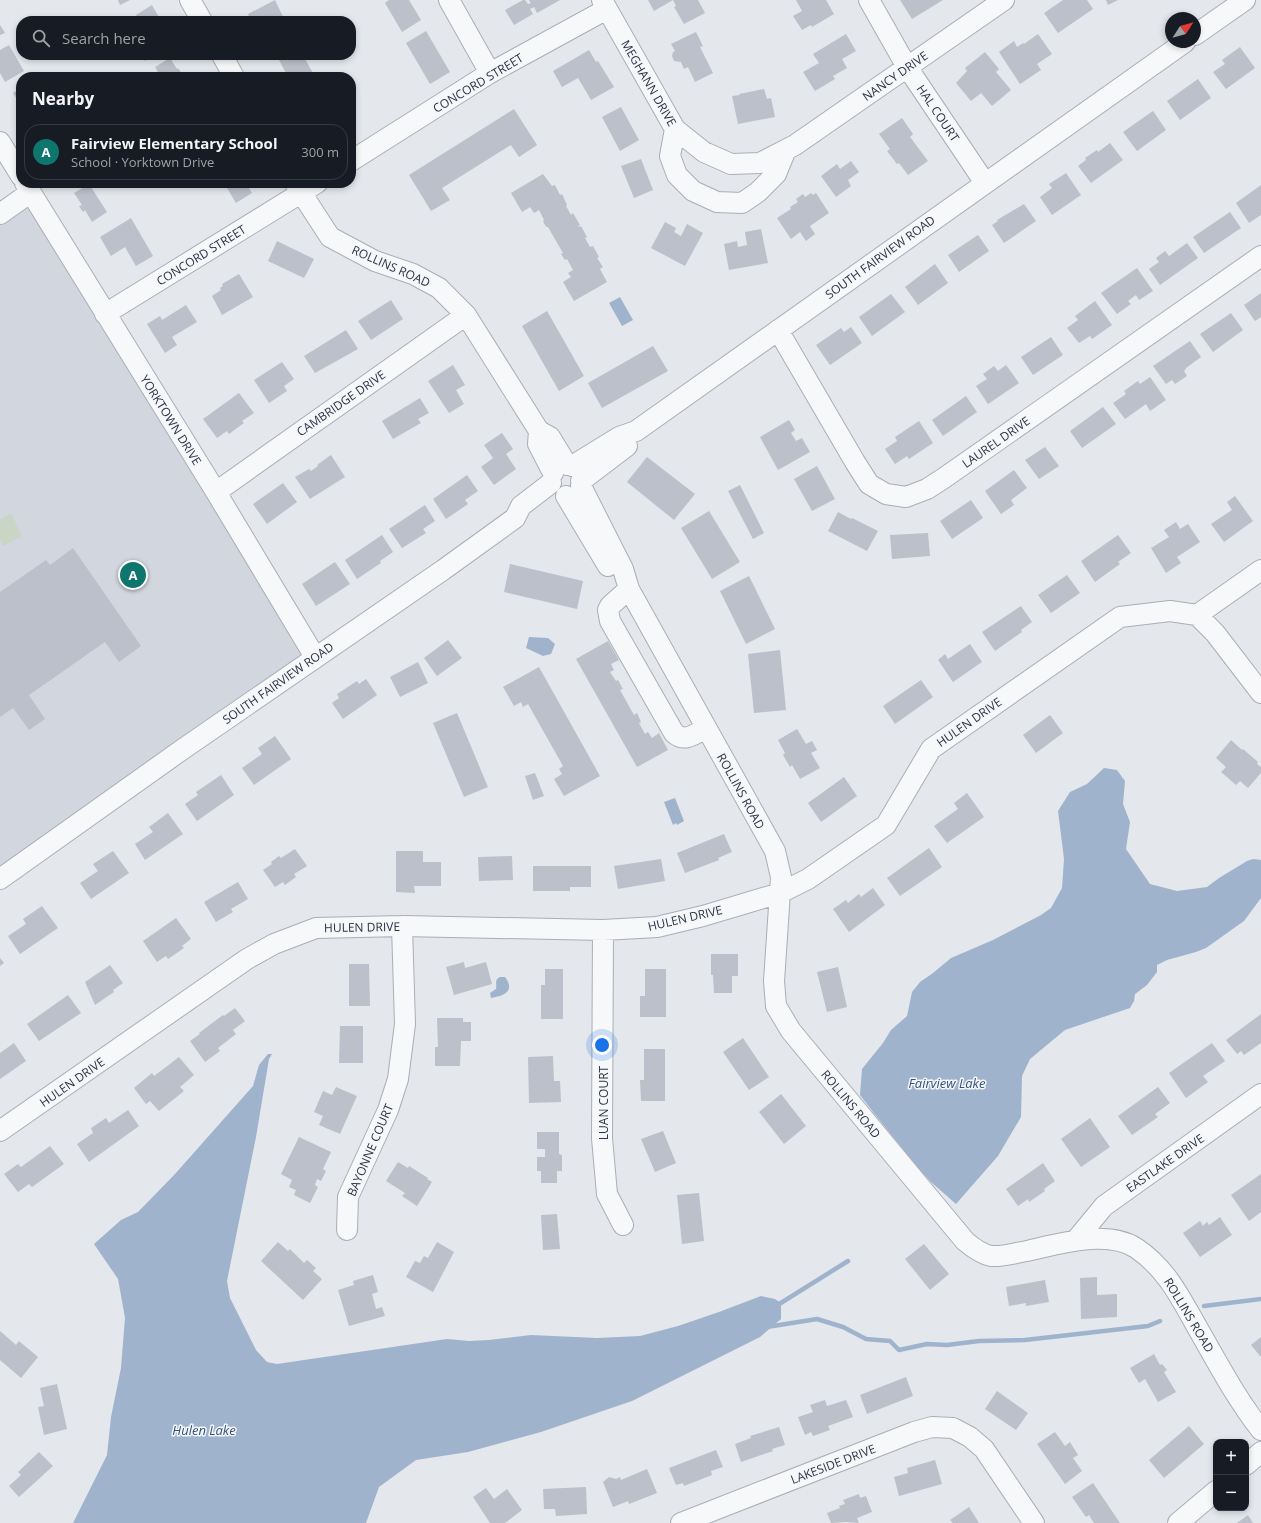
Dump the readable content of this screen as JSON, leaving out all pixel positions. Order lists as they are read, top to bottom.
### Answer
{
  "streets": {
    "street": [
      "NANCY DRIVE",
      "CONCORD STREET",
      "MEGHANN DRIVE",
      "HAL COURT",
      "SOUTH FAIRVIEW ROAD",
      "ROLLINS ROAD",
      "CAMBRIDGE DRIVE",
      "YORKTOWN DRIVE",
      "LAUREL DRIVE",
      "HULEN DRIVE",
      "LUAN COURT",
      "BAYONNE COURT",
      "EASTLAKE DRIVE",
      "LAKESIDE DRIVE"
    ]
  },
  "crossings": [
    ["NANCY DRIVE", "MEGHANN DRIVE"],
    ["NANCY DRIVE", "HAL COURT"],
    ["CONCORD STREET", "MEGHANN DRIVE"],
    ["CONCORD STREET", "YORKTOWN DRIVE"],
    ["HAL COURT", "SOUTH FAIRVIEW ROAD"],
    ["SOUTH FAIRVIEW ROAD", "ROLLINS ROAD"],
    ["SOUTH FAIRVIEW ROAD", "YORKTOWN DRIVE"],
    ["SOUTH FAIRVIEW ROAD", "LAUREL DRIVE"],
    ["ROLLINS ROAD", "CAMBRIDGE DRIVE"],
    ["ROLLINS ROAD", "HULEN DRIVE"],
    ["ROLLINS ROAD", "EASTLAKE DRIVE"],
    ["CAMBRIDGE DRIVE", "YORKTOWN DRIVE"],
    ["HULEN DRIVE", "LUAN COURT"],
    ["HULEN DRIVE", "BAYONNE COURT"]
  ],
  "water": ["Fairview Lake", "Hulen Lake"],
  "north": "top right",
  "page": {
    "search": "Search here",
    "heading": "Nearby",
    "list": [
      {
        "mark": "A",
        "name": "Fairview Elementary School",
        "note": "School · Yorktown Drive",
        "value": "300 m"
      }
    ],
    "pins": "A",
    "map_buttons": ["+", "−"]
  }
}
